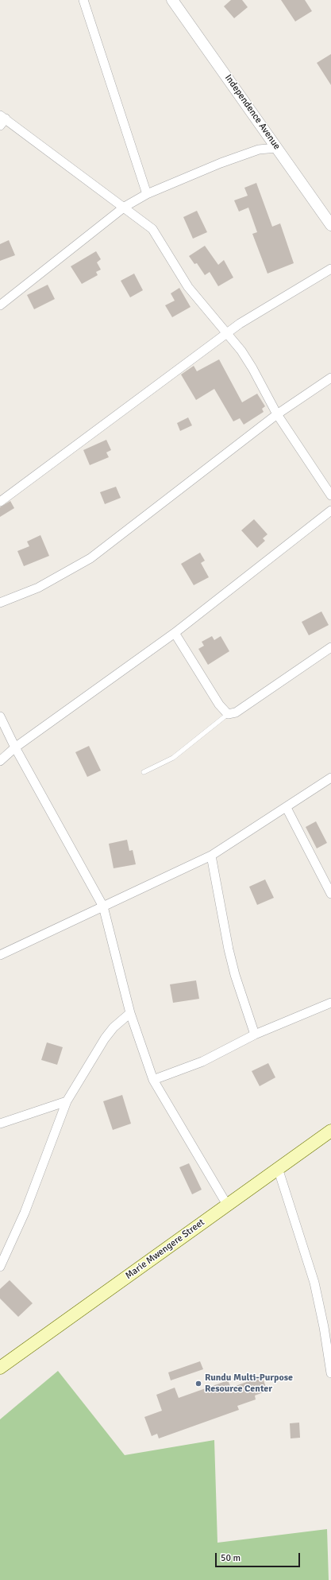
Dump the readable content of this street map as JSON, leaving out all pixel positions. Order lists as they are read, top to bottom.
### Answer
{
  "streets": {
    "main road": ["Marie Mwengere Street"],
    "street": ["Independence Avenue"]
  },
  "places": ["Rundu Multi-Purpose Resource Center"],
  "scale_bar": "50 m"
}
